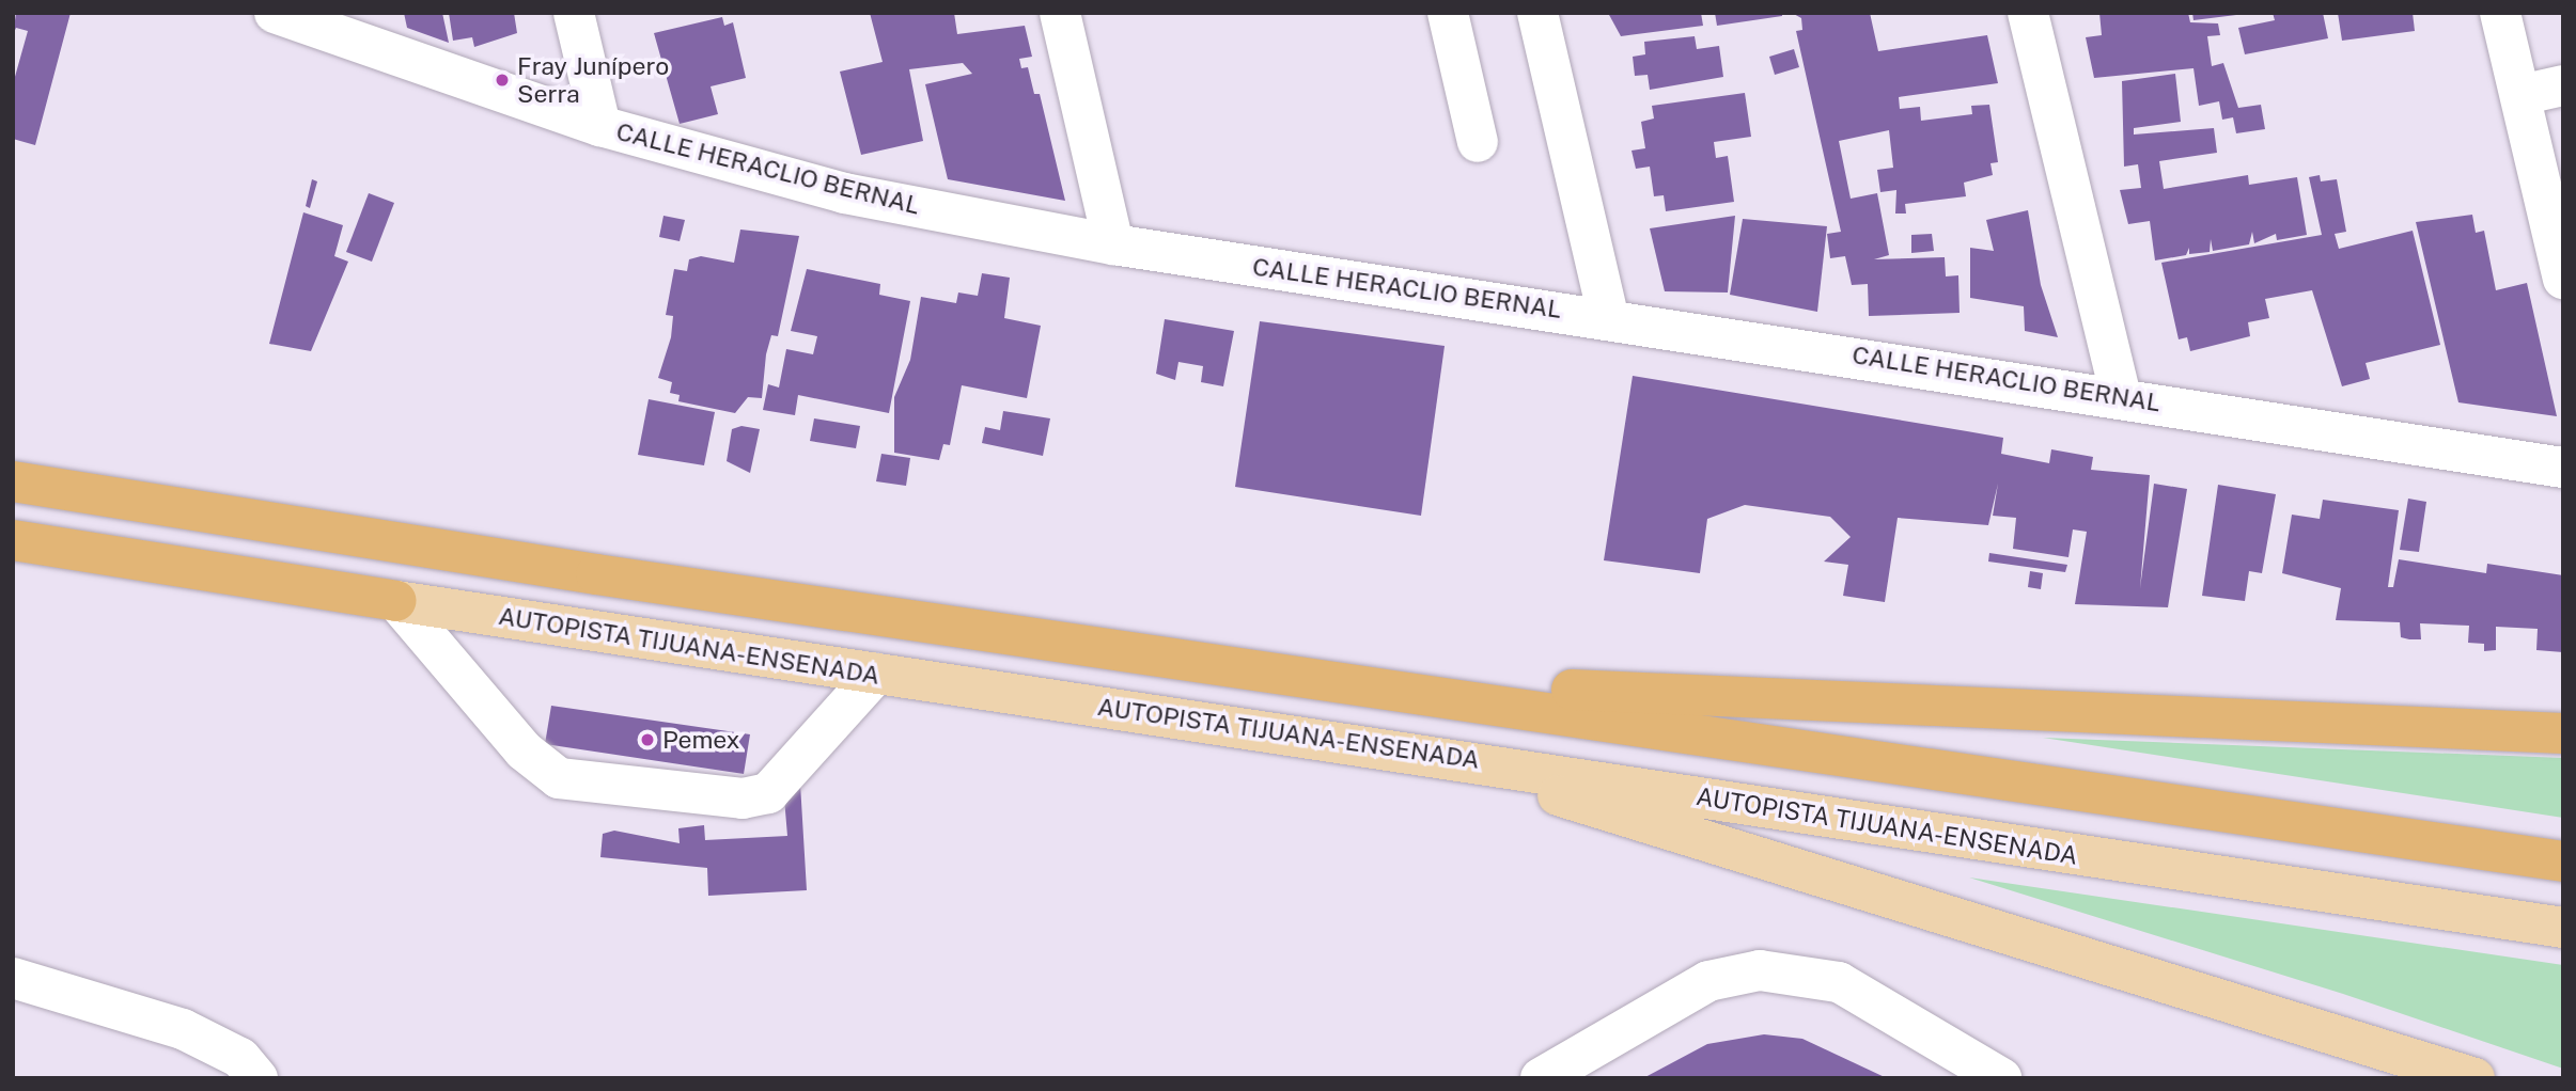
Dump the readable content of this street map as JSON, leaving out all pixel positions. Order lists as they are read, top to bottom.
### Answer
{
  "streets": {
    "highway": ["AUTOPISTA TIJUANA-ENSENADA"],
    "street": ["CALLE HERACLIO BERNAL"]
  },
  "places": ["Fray Junípero Serra", "Pemex"]
}
